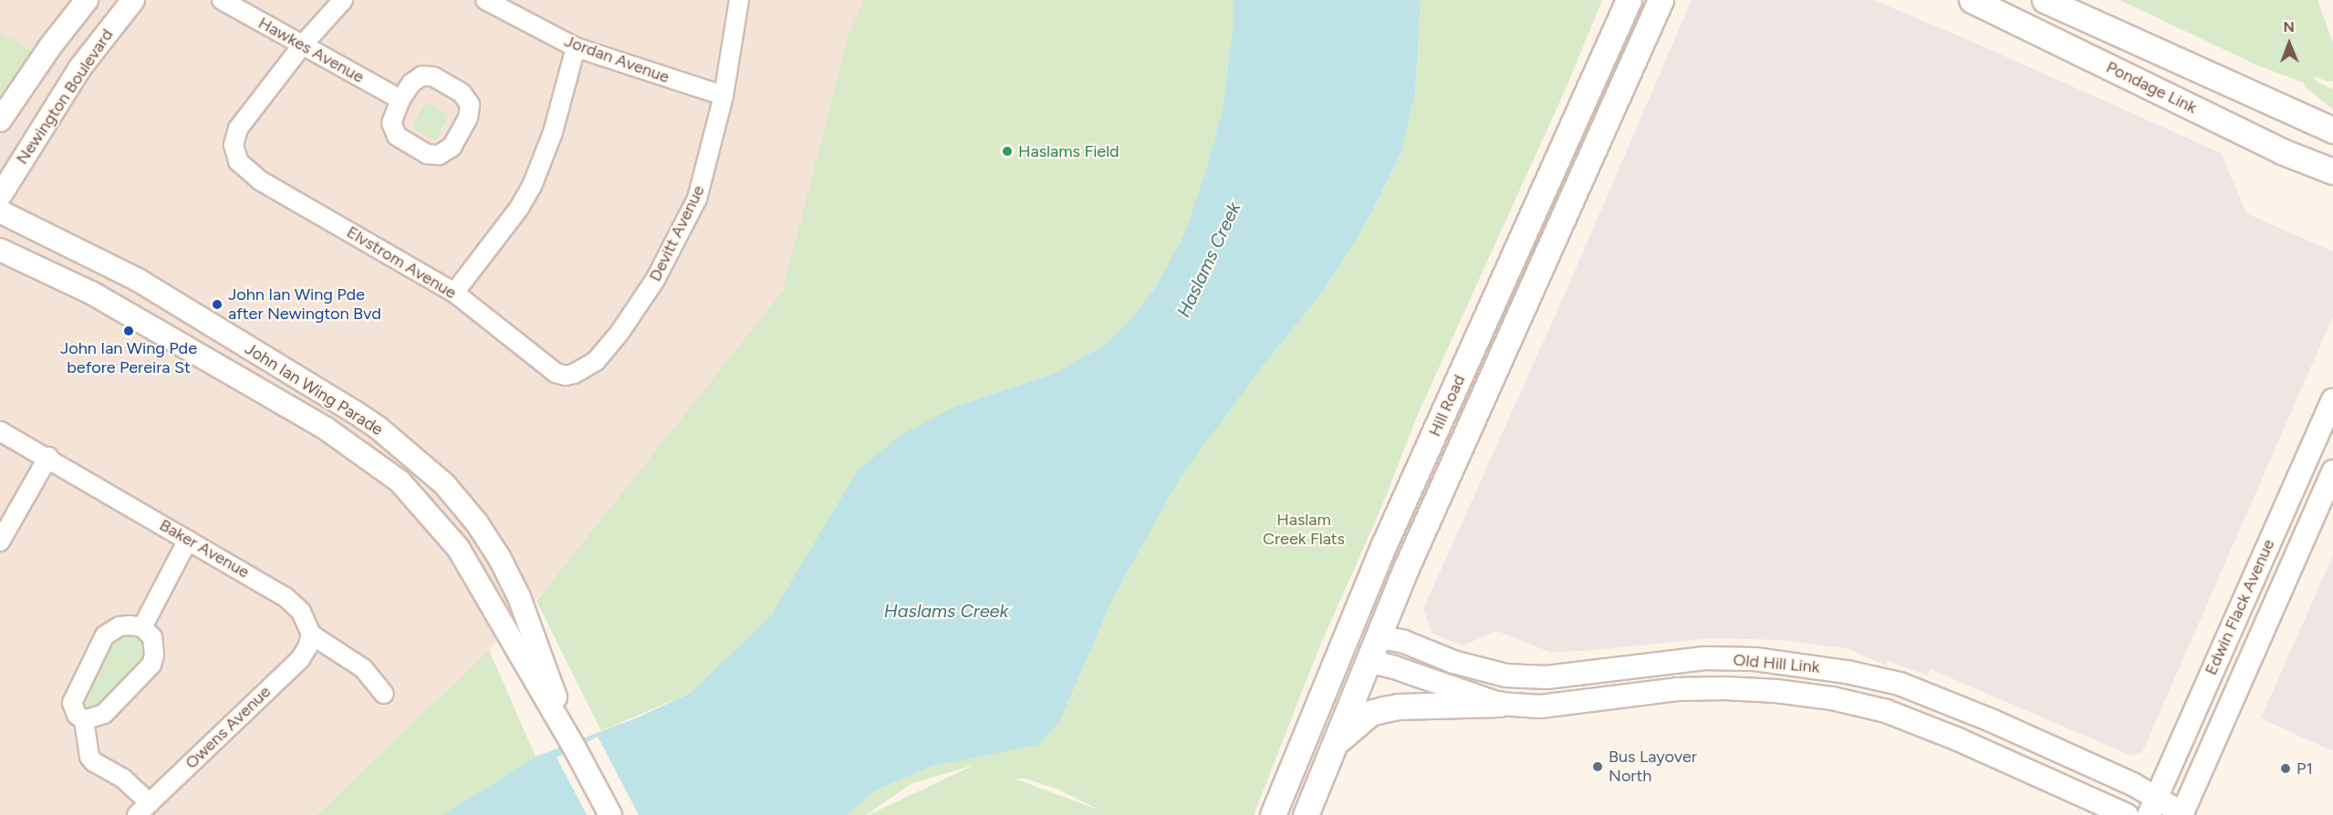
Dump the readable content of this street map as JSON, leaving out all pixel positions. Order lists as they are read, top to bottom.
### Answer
{
  "streets": {
    "main road": ["Pondage Link", "Hill Road", "Old Hill Link"],
    "street": [
      "Hawkes Avenue",
      "Jordan Avenue",
      "Newington Boulevard",
      "Devitt Avenue",
      "Elvstrom Avenue",
      "John Ian Wing Parade",
      "Baker Avenue",
      "Edwin Flack Avenue",
      "Owens Avenue"
    ]
  },
  "crossings": [
    ["Hawkes Avenue", "Elvstrom Avenue"],
    ["Jordan Avenue", "Devitt Avenue"],
    ["Newington Boulevard", "John Ian Wing Parade"],
    ["Devitt Avenue", "Elvstrom Avenue"],
    ["Hill Road", "Old Hill Link"],
    ["Baker Avenue", "Owens Avenue"],
    ["Edwin Flack Avenue", "Old Hill Link"]
  ],
  "water": ["Haslams Creek"],
  "parks": ["Haslam Creek Flats"],
  "places": [
    "Haslams Field",
    "John Ian Wing Pde after Newington Bvd",
    "John Ian Wing Pde before Pereira St",
    "Bus Layover North",
    "P1"
  ],
  "north": "top"
}
